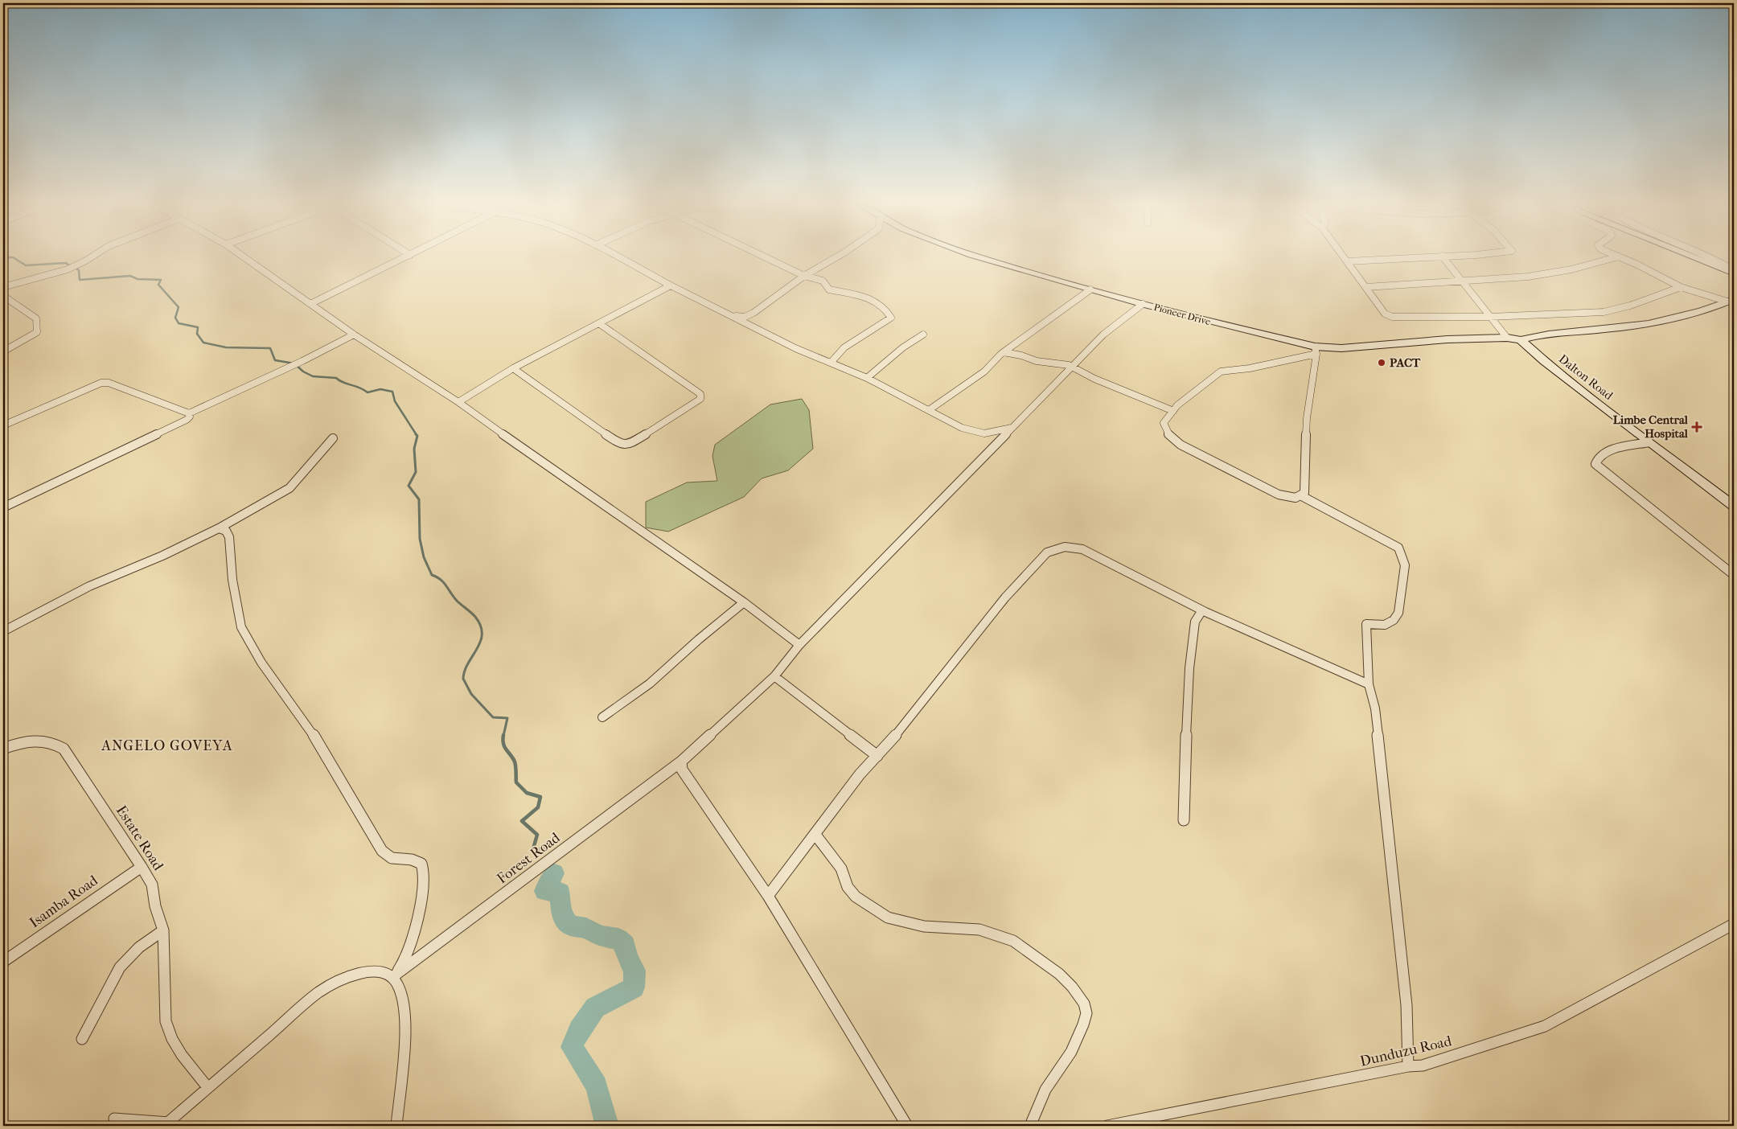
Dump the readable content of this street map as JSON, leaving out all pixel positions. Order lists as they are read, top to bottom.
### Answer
{
  "streets": {
    "street": [
      "Pioneer Drive",
      "Dalton Road",
      "Estate Road",
      "Forest Road",
      "Isamba Road",
      "Dunduzu Road"
    ]
  },
  "crossings": [
    ["Pioneer Drive", "Dalton Road"],
    ["Pioneer Drive", "Forest Road"],
    ["Estate Road", "Isamba Road"]
  ],
  "districts": ["ANGELO GOVEYA"],
  "places": {
    "other": ["PACT"],
    "health": ["Limbe Central Hospital"]
  }
}
